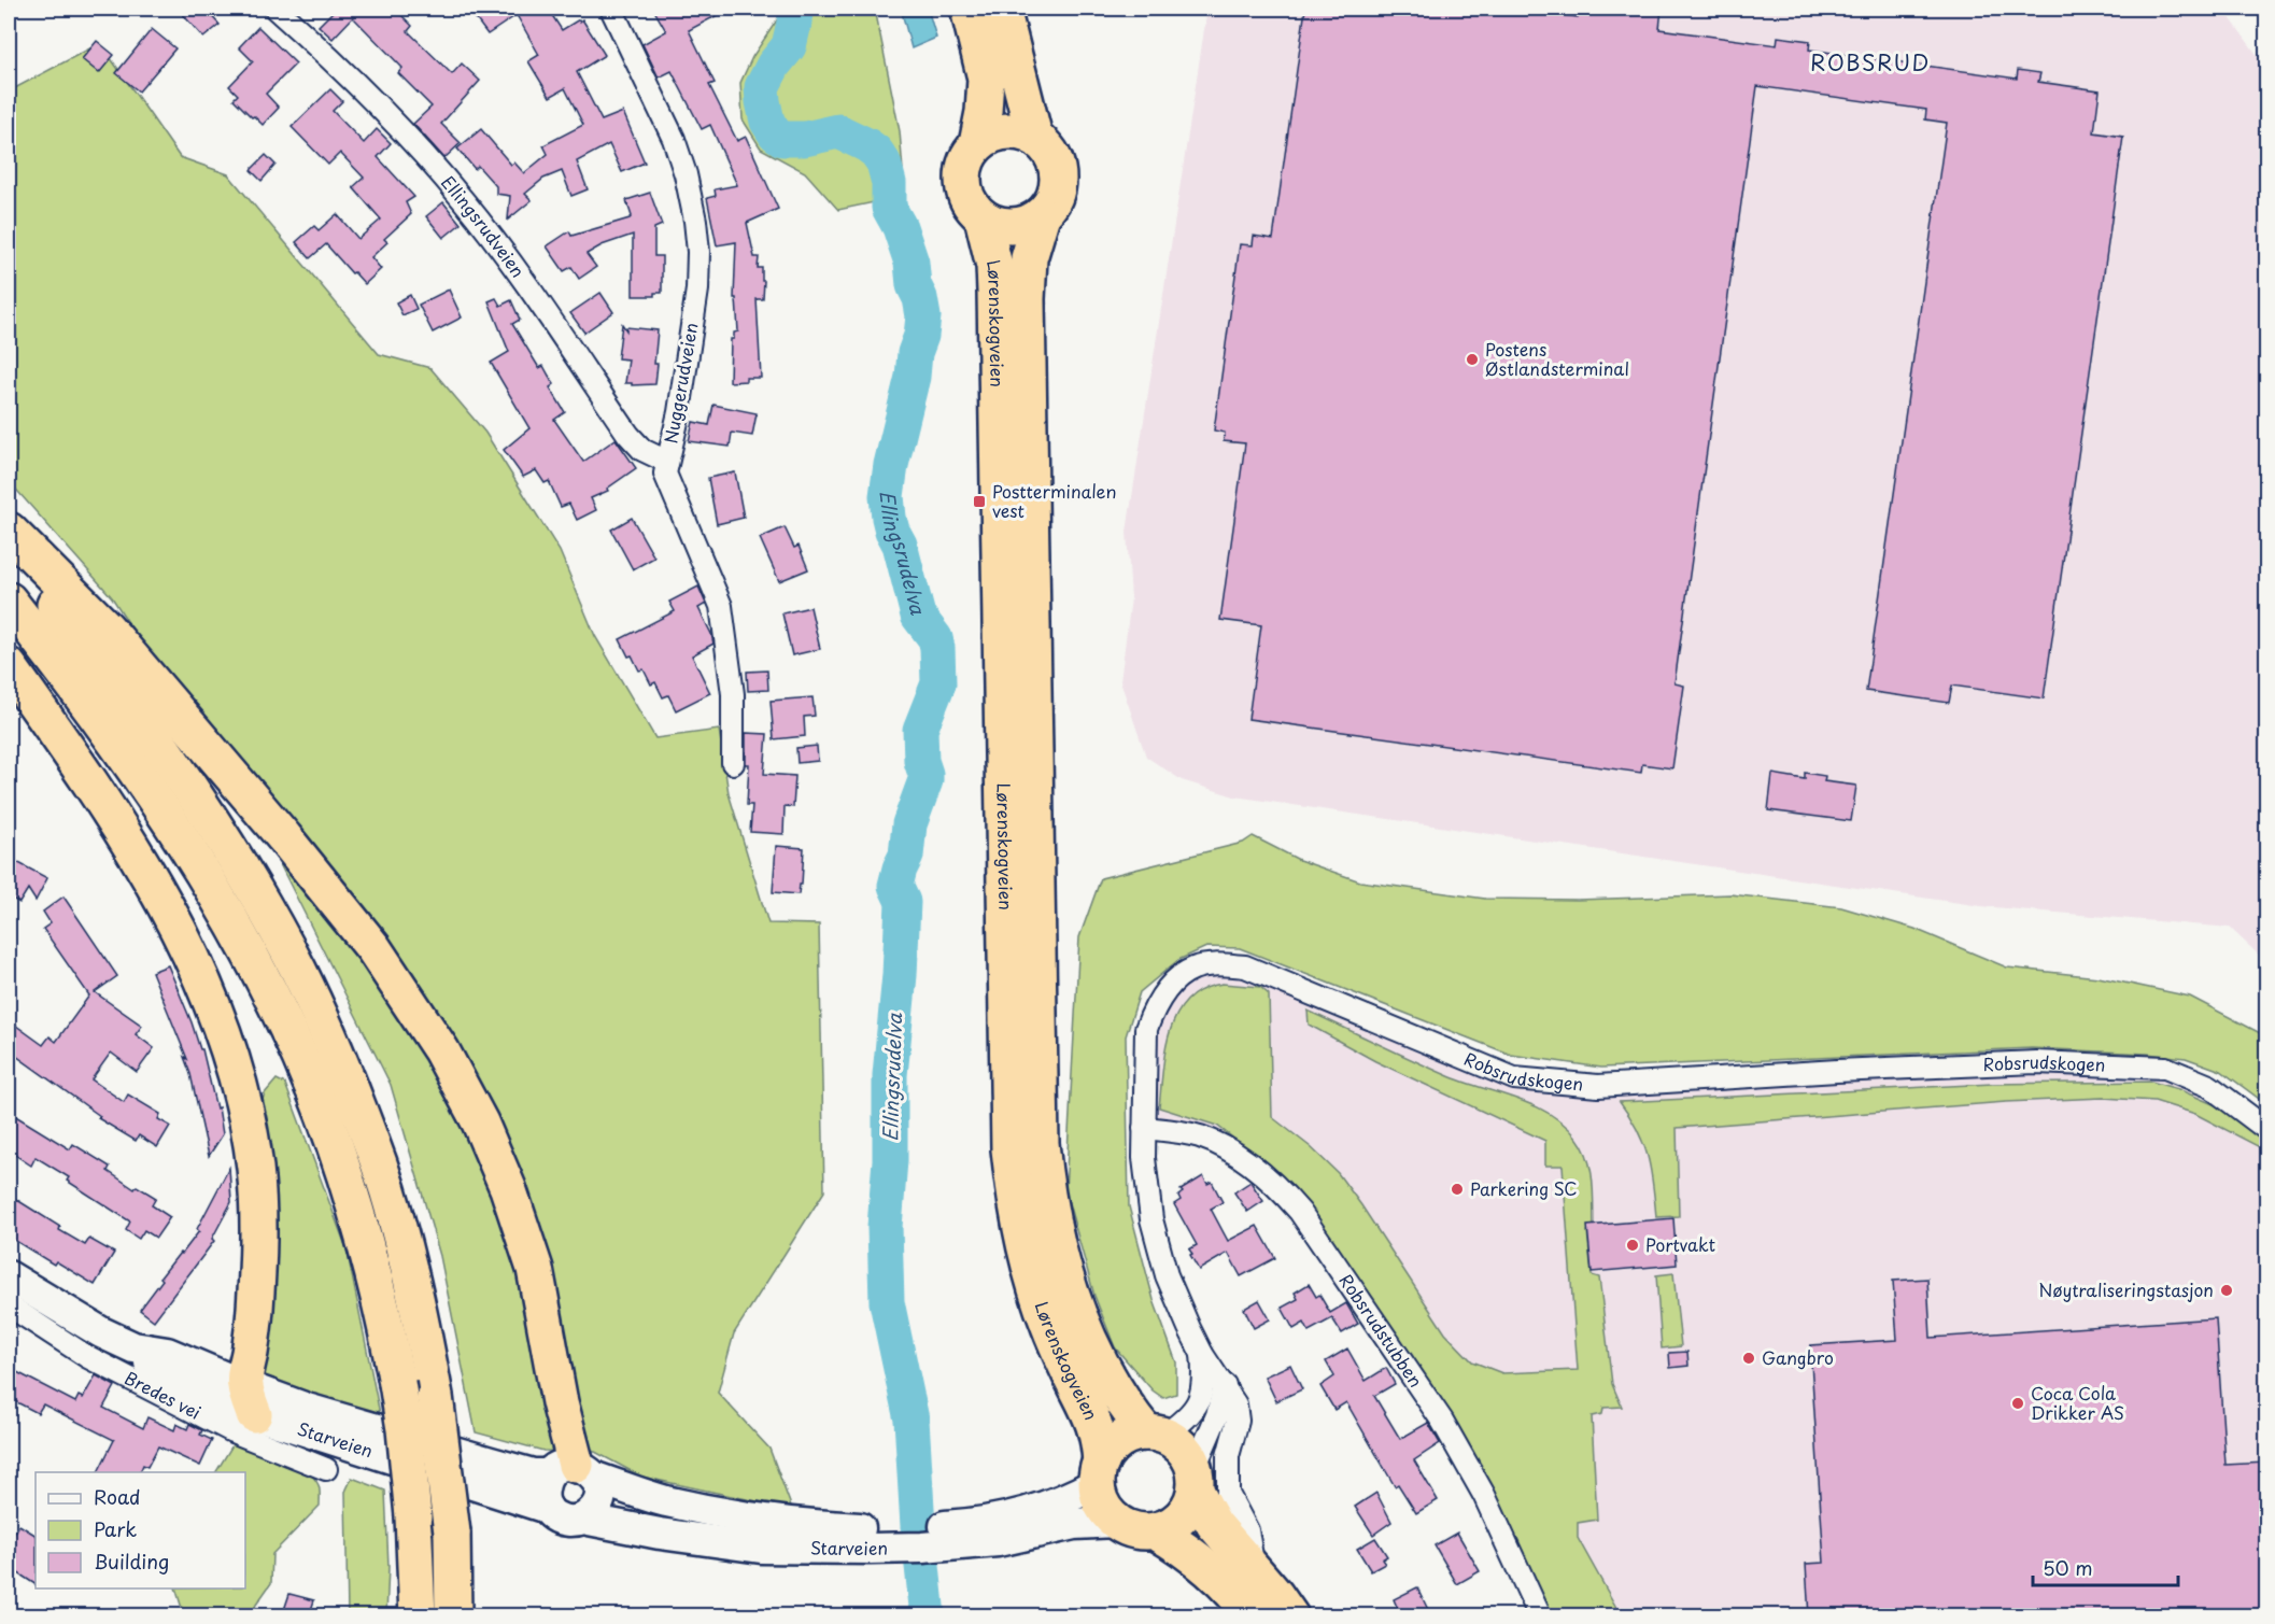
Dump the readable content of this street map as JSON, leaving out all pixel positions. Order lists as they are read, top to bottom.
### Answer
{
  "streets": {
    "highway": ["Lørenskogveien"],
    "street": [
      "Ellingsrudveien",
      "Nuggerudveien",
      "Robsrudskogen",
      "Robsrudstubben",
      "Bredes vei",
      "Starveien"
    ]
  },
  "crossings": [
    ["Ellingsrudveien", "Nuggerudveien"],
    ["Lørenskogveien", "Robsrudskogen"],
    ["Lørenskogveien", "Starveien"],
    ["Robsrudskogen", "Robsrudstubben"],
    ["Robsrudskogen", "Starveien"]
  ],
  "districts": ["ROBSRUD"],
  "water": ["Ellingsrudelva"],
  "places": {
    "other": [
      "Postens Østlandsterminal",
      "Parkering SC",
      "Portvakt",
      "Nøytraliseringstasjon",
      "Gangbro",
      "Coca Cola Drikker AS"
    ],
    "transit": ["Postterminalen vest"]
  },
  "legend": ["Road", "Park", "Building"],
  "scale_bar": "50 m"
}
